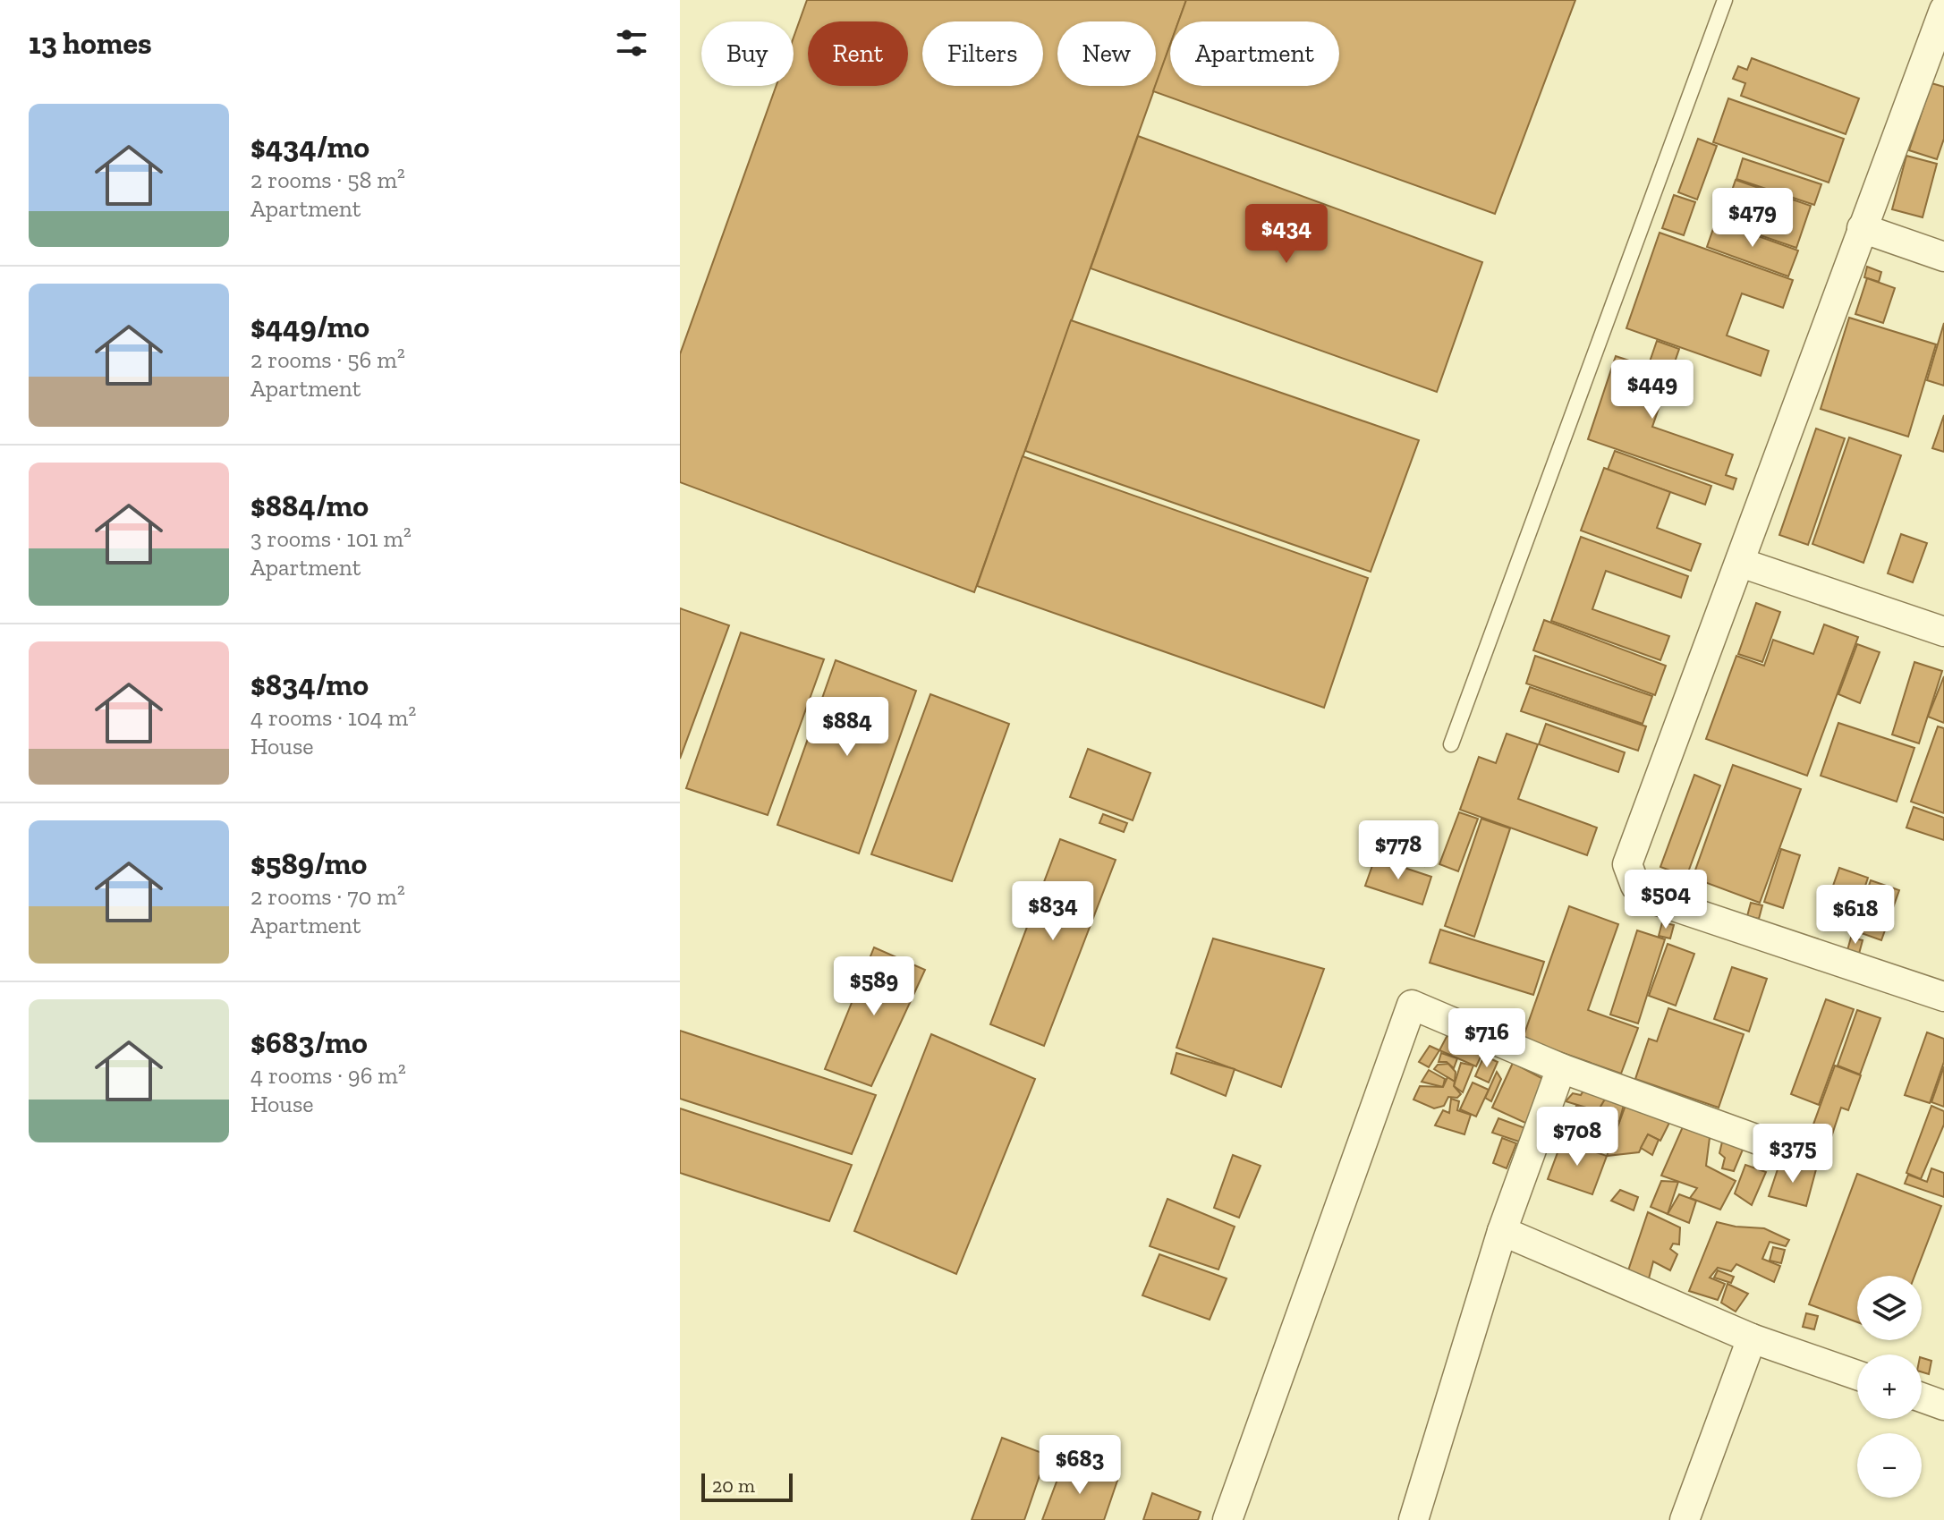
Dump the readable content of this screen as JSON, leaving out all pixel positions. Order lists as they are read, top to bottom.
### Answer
{
  "scale_bar": "20 m",
  "page": {
    "heading": "13 homes",
    "chip": [
      "Buy",
      "Rent",
      "Filters",
      "New",
      "Apartment"
    ],
    "list": [
      {
        "name": "$434/mo",
        "note": "2 rooms · 58 m² · Apartment"
      },
      {
        "name": "$449/mo",
        "note": "2 rooms · 56 m² · Apartment"
      },
      {
        "name": "$884/mo",
        "note": "3 rooms · 101 m² · Apartment"
      },
      {
        "name": "$834/mo",
        "note": "4 rooms · 104 m² · House"
      },
      {
        "name": "$589/mo",
        "note": "2 rooms · 70 m² · Apartment"
      },
      {
        "name": "$683/mo",
        "note": "4 rooms · 96 m² · House"
      }
    ],
    "price": [
      "$479",
      "$434",
      "$449",
      "$884",
      "$778",
      "$504",
      "$834",
      "$618",
      "$589",
      "$716",
      "$708",
      "$375",
      "$683"
    ],
    "map_buttons": ["+", "−"],
    "scale": "20 m"
  }
}
